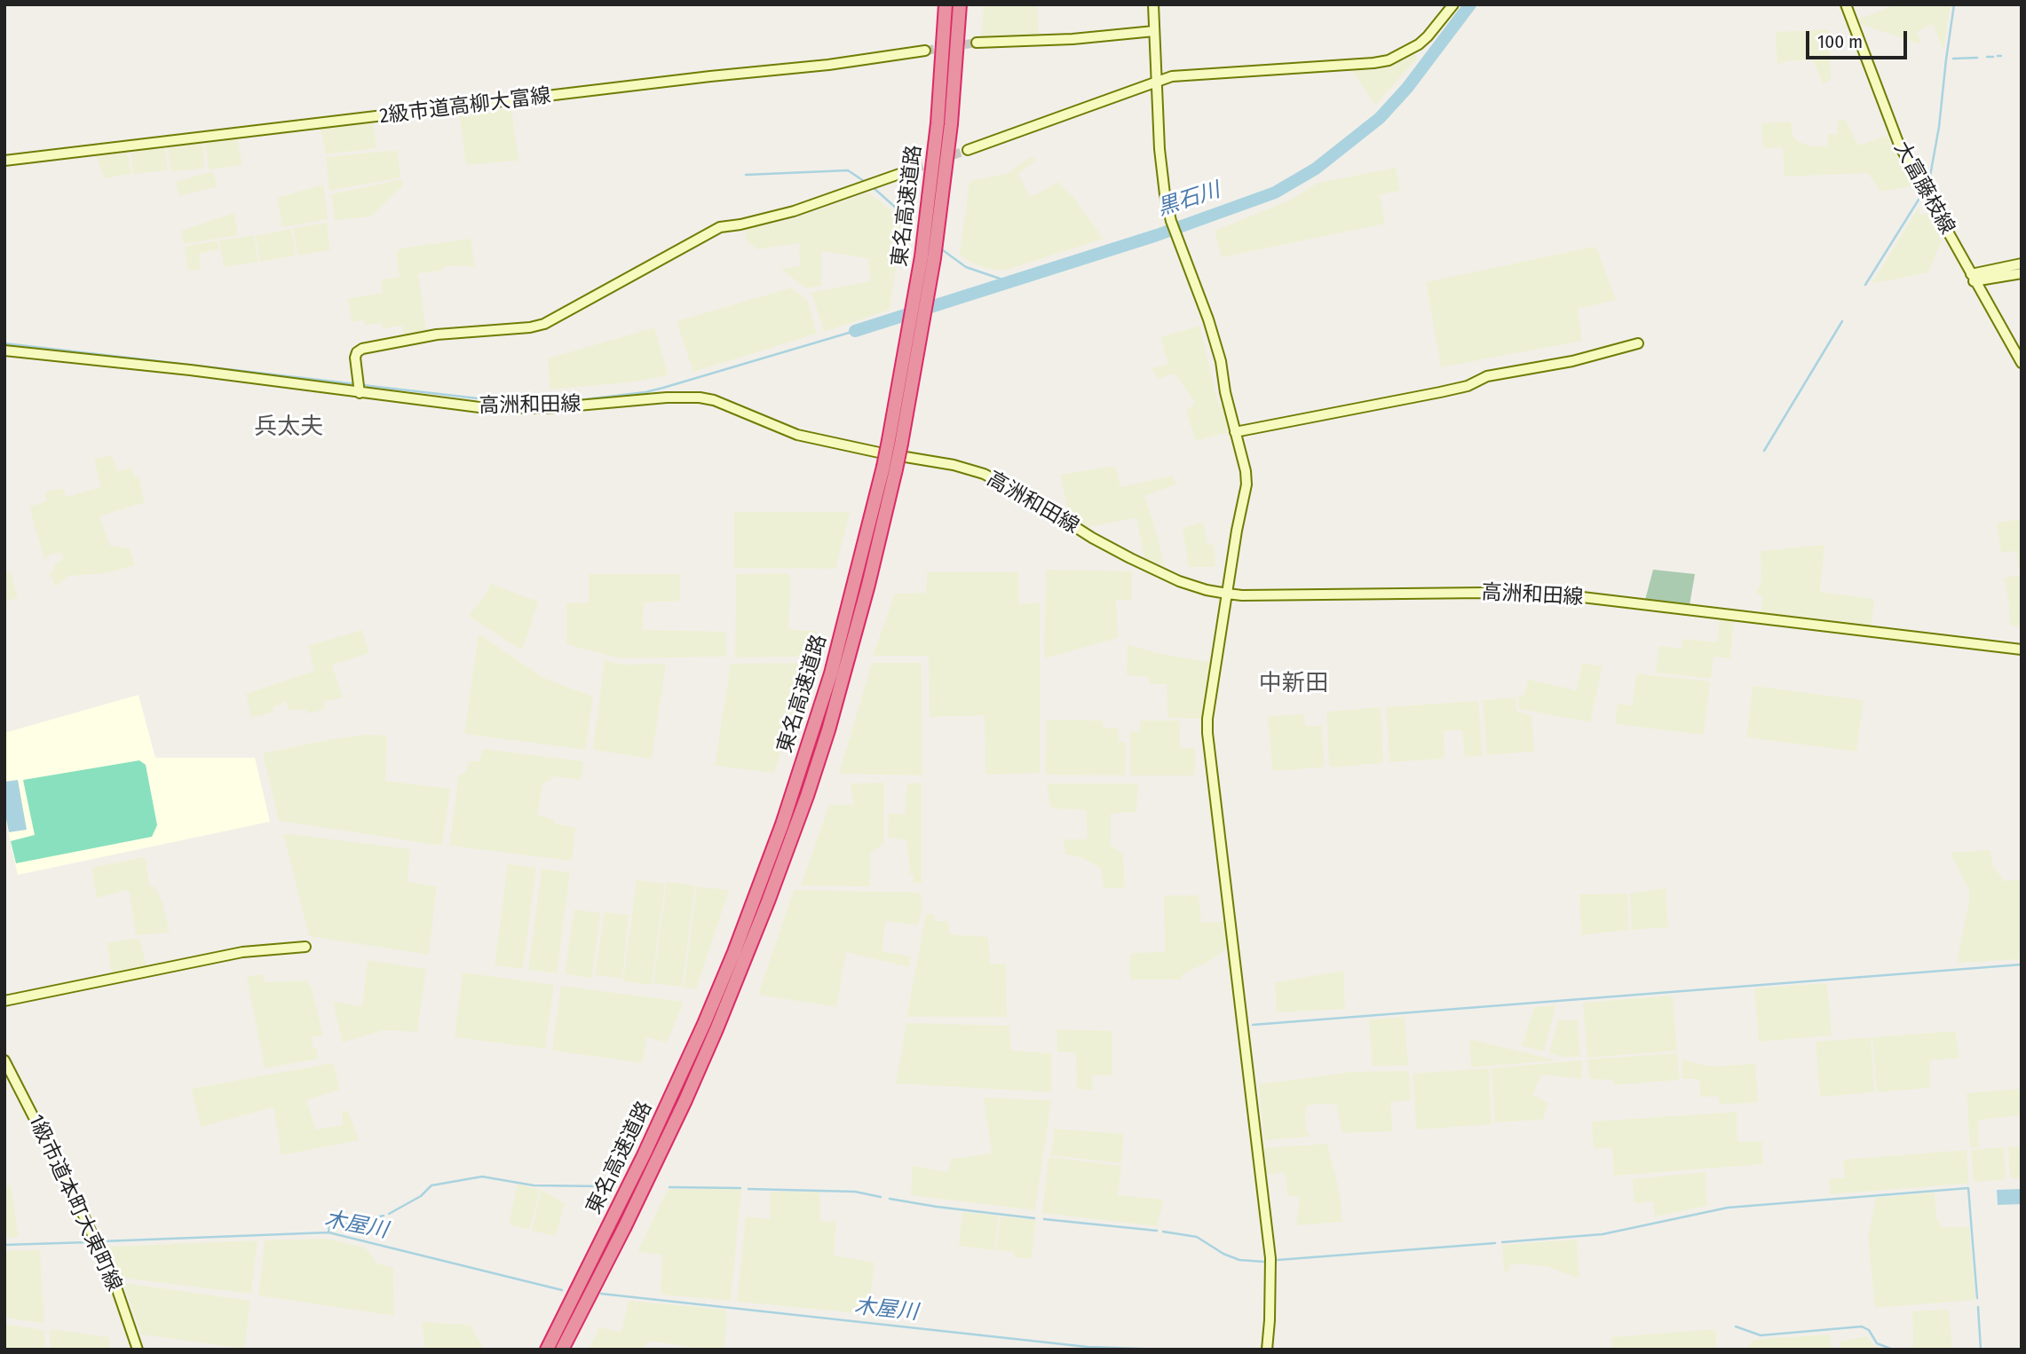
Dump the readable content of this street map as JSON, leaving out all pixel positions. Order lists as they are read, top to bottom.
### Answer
{
  "streets": {
    "highway": ["東名高速道路"],
    "street": [
      "2級市道高柳大富線",
      "大富藤枝線",
      "高洲和田線",
      "1級市道本町大東町線"
    ]
  },
  "districts": ["兵太夫", "中新田"],
  "water": ["黒石川", "木屋川"],
  "scale_bar": "100 m"
}
